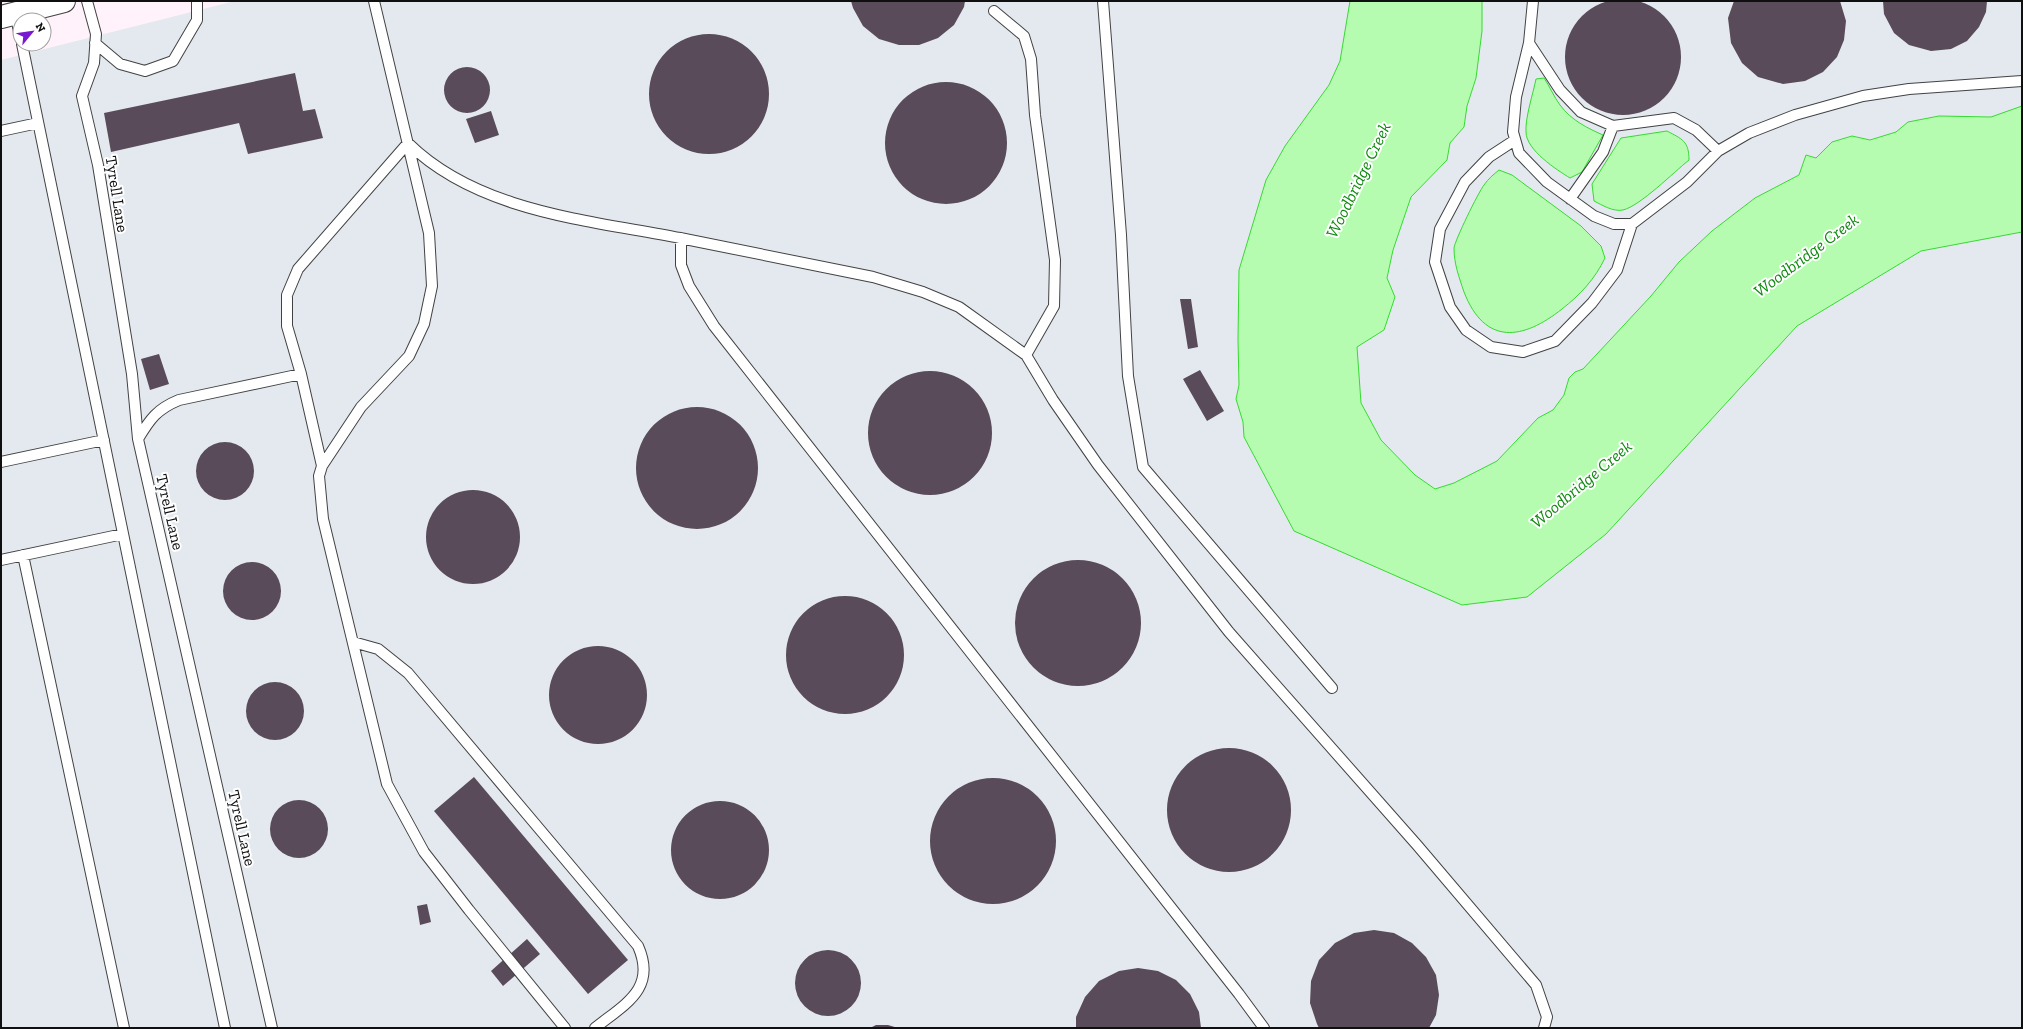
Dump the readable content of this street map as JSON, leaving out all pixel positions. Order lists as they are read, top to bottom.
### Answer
{
  "streets": {
    "lane": ["Tyrell Lane"]
  },
  "water": ["Woodbridge Creek"],
  "north": "top right"
}
